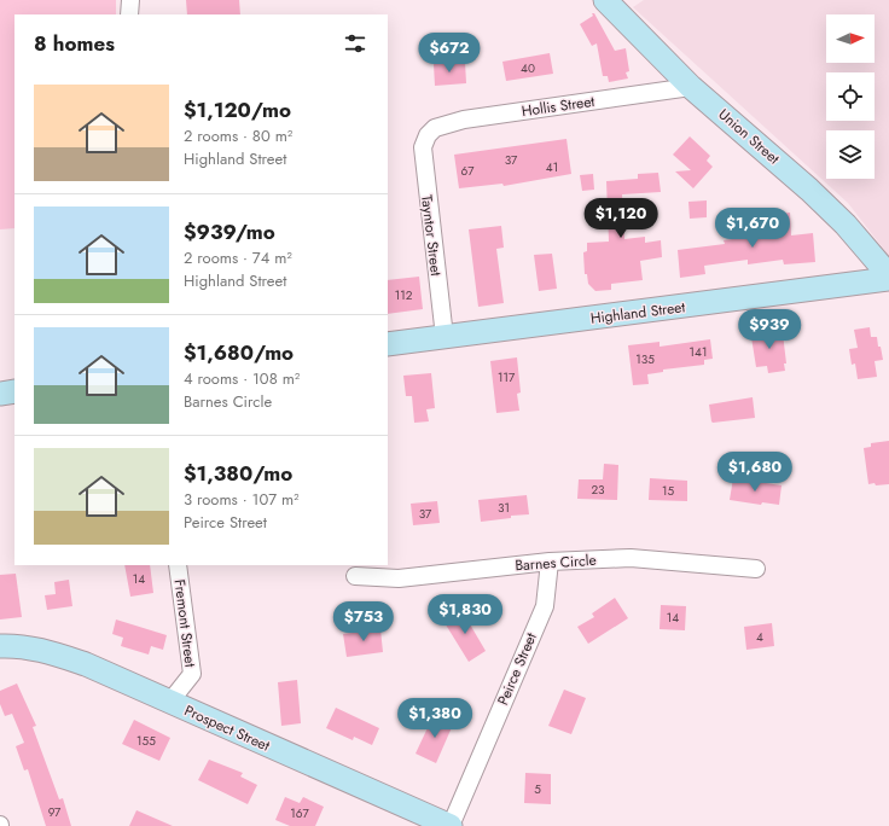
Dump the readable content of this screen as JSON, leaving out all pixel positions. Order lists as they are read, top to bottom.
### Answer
{
  "streets": {
    "street": [
      "Hollis Street",
      "Union Street",
      "Tayntor Street",
      "Highland Street",
      "Barnes Circle",
      "Fremont Street",
      "Peirce Street",
      "Prospect Street"
    ]
  },
  "crossings": [
    ["Hollis Street", "Union Street"],
    ["Hollis Street", "Tayntor Street"],
    ["Tayntor Street", "Highland Street"],
    ["Barnes Circle", "Peirce Street"],
    ["Fremont Street", "Prospect Street"],
    ["Peirce Street", "Prospect Street"]
  ],
  "house_numbers": [
    "40",
    "37",
    "41",
    "67",
    "112",
    "141",
    "135",
    "117",
    "23",
    "15",
    "31",
    "37",
    "14",
    "14",
    "4",
    "155",
    "5",
    "97",
    "167"
  ],
  "north": "right",
  "page": {
    "heading": "8 homes",
    "price": [
      "$672",
      "$1,120",
      "$1,670",
      "$939",
      "$1,680",
      "$1,830",
      "$753",
      "$1,380"
    ],
    "list": [
      {
        "name": "$1,120/mo",
        "note": "2 rooms · 80 m² · Highland Street"
      },
      {
        "name": "$939/mo",
        "note": "2 rooms · 74 m² · Highland Street"
      },
      {
        "name": "$1,680/mo",
        "note": "4 rooms · 108 m² · Barnes Circle"
      },
      {
        "name": "$1,380/mo",
        "note": "3 rooms · 107 m² · Peirce Street"
      }
    ]
  }
}
